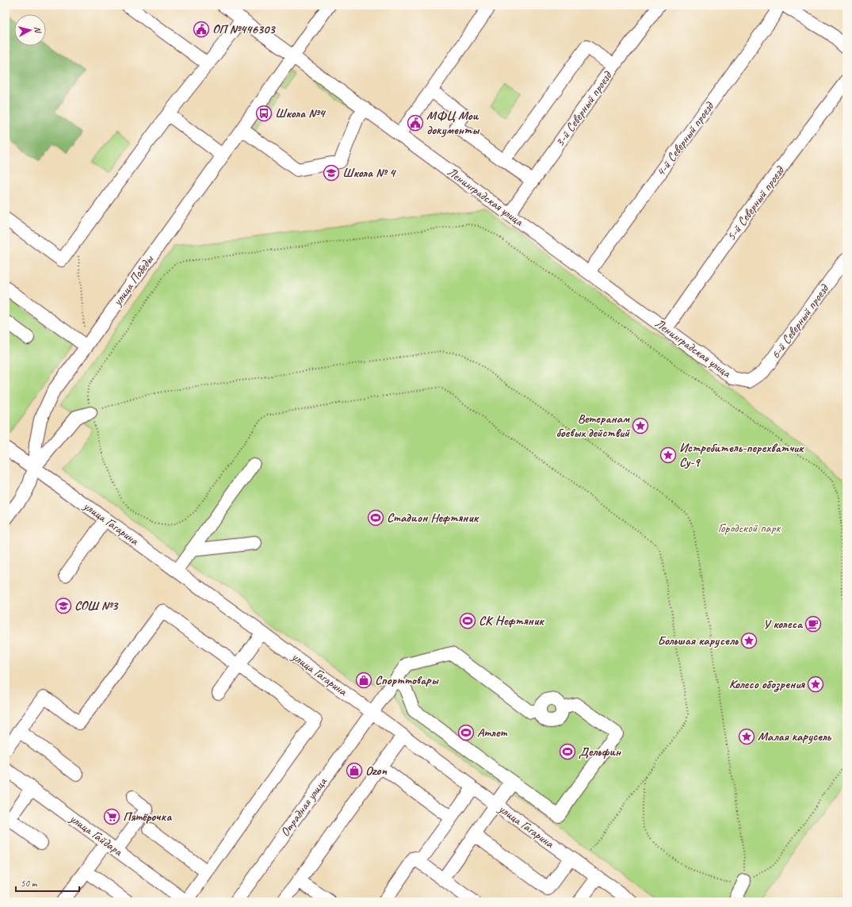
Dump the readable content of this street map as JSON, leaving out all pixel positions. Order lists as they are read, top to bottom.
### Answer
{
  "streets": {
    "street": [
      "3-й Северный проезд",
      "4-й Северный проезд",
      "Ленинградская улица",
      "5-й Северный проезд",
      "улица Победы",
      "6-й Северный проезд",
      "улица Гагарина",
      "Отрадная улица",
      "улица Гайдара"
    ]
  },
  "crossings": [
    ["3-й Северный проезд", "Ленинградская улица"],
    ["4-й Северный проезд", "Ленинградская улица"],
    ["Ленинградская улица", "5-й Северный проезд"],
    ["Ленинградская улица", "улица Победы"],
    ["Ленинградская улица", "6-й Северный проезд"],
    ["улица Победы", "улица Гагарина"],
    ["улица Гагарина", "Отрадная улица"]
  ],
  "parks": ["Городской парк"],
  "places": {
    "public building": ["ОП №446303", "МФЦ Мои документы"],
    "bus stop": ["Школа №4"],
    "school or university": ["Школа № 4", "СОШ №3"],
    "place": [
      "Ветеранам боевых действий",
      "Истребитель-перехватчик Су-9",
      "Большая карусель",
      "Колесо обозрения",
      "Малая карусель"
    ],
    "sports": [
      "Стадион Нефтяник",
      "СК Нефтяник",
      "Атлет",
      "Дельфин"
    ],
    "cafe": ["У колеса"],
    "shop": ["Спорттовары", "Ozon"],
    "supermarket": ["Пятёрочка"]
  },
  "scale_bar": "50 m",
  "north": "right"
}
